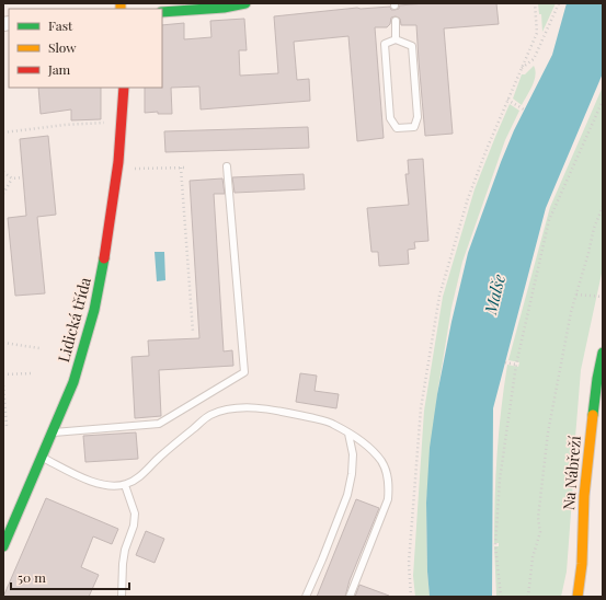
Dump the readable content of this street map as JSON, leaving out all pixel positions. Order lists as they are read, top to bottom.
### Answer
{
  "streets": {
    "street": ["Lidická třída", "Na Nábřeží"]
  },
  "water": ["Malše"],
  "legend": ["Fast", "Slow", "Jam"],
  "scale_bar": "50 m"
}
